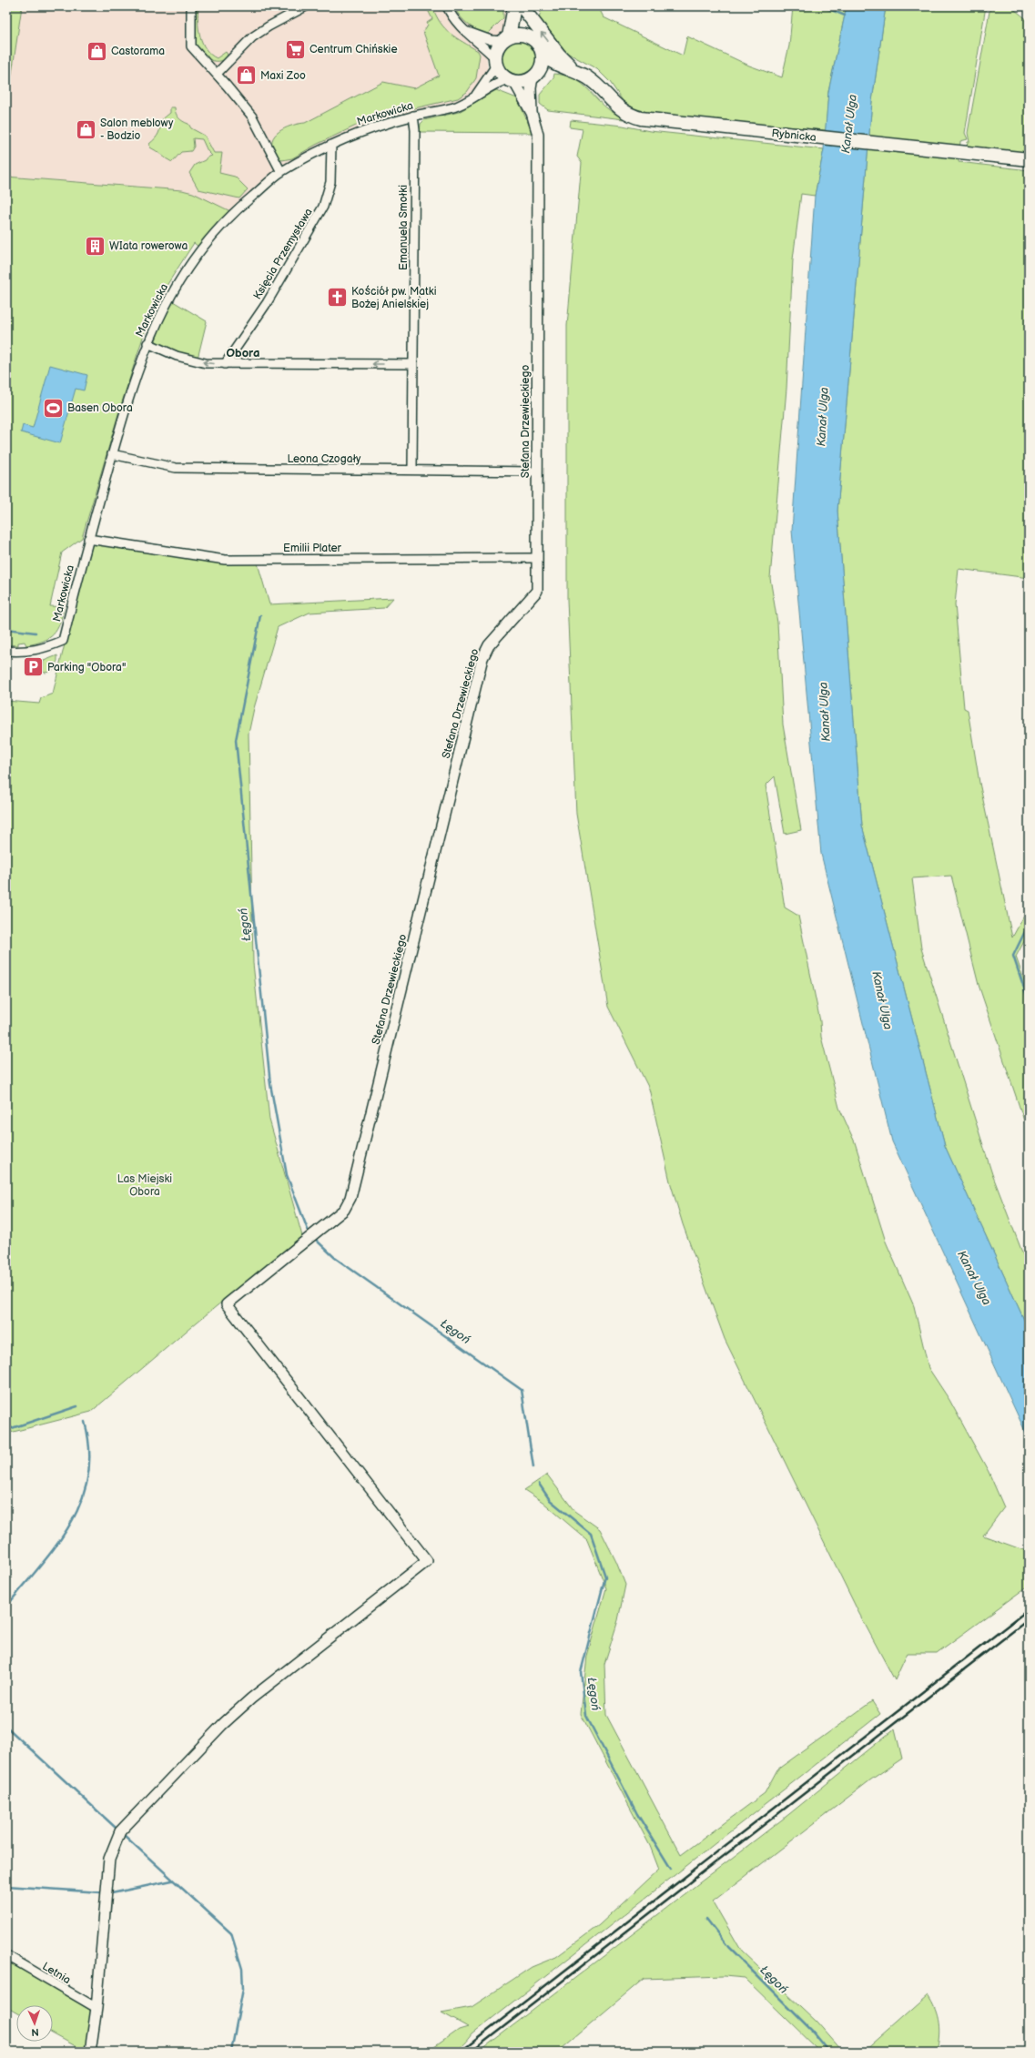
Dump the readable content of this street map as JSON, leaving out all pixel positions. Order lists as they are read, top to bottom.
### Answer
{
  "streets": {
    "main road": ["Rybnicka"],
    "street": [
      "Markowicka",
      "Emanuela Smołki",
      "Księcia Przemysława",
      "Stefana Drzewieckiego",
      "Leona Czogały",
      "Emilii Plater",
      "Letnia"
    ]
  },
  "crossings": [
    ["Markowicka", "Rybnicka"],
    ["Markowicka", "Emanuela Smołki"],
    ["Markowicka", "Księcia Przemysława"],
    ["Markowicka", "Stefana Drzewieckiego"],
    ["Markowicka", "Leona Czogały"],
    ["Markowicka", "Emilii Plater"],
    ["Rybnicka", "Stefana Drzewieckiego"],
    ["Emanuela Smołki", "Leona Czogały"],
    ["Stefana Drzewieckiego", "Leona Czogały"],
    ["Stefana Drzewieckiego", "Emilii Plater"],
    ["Stefana Drzewieckiego", "Letnia"]
  ],
  "districts": ["Obora"],
  "water": ["Kanał Ulga", "Łęgoń"],
  "parks": ["Las Miejski Obora"],
  "places": {
    "supermarket": ["Centrum Chińskie"],
    "shop": ["Castorama", "Maxi Zoo", "Salon meblowy - Bodzio"],
    "building": ["WIata rowerowa"],
    "church": ["Kościół pw. Matki Bożej Anielskiej"],
    "sports": ["Basen Obora"],
    "parking": ["Parking \"Obora\""]
  },
  "north": "bottom"
}
